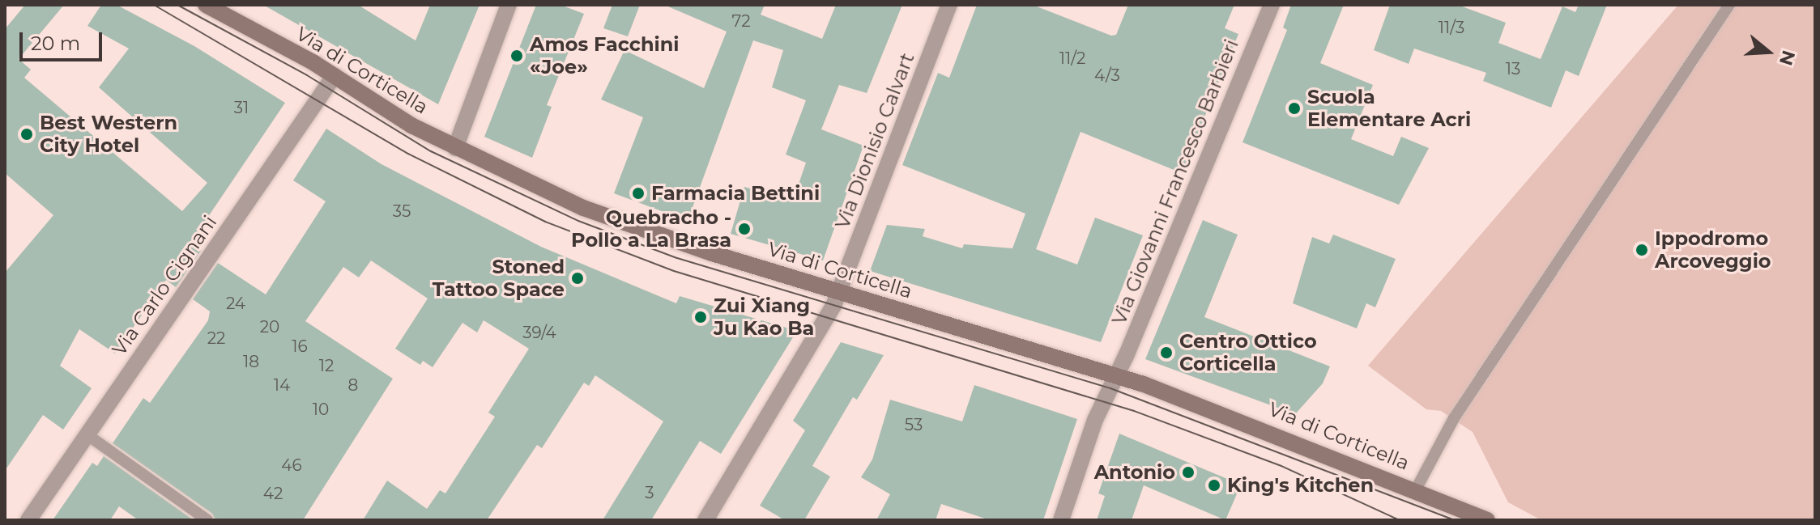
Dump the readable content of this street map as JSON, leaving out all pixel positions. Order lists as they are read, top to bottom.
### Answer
{
  "streets": {
    "main road": ["Via di Corticella"],
    "street": ["Via Dionisio Calvart", "Via Giovanni Francesco Barbieri", "Via Carlo Cignani"]
  },
  "crossings": [
    ["Via di Corticella", "Via Dionisio Calvart"],
    ["Via di Corticella", "Via Giovanni Francesco Barbieri"],
    ["Via di Corticella", "Via Carlo Cignani"]
  ],
  "places": [
    "Amos Facchini «Joe»",
    "Scuola Elementare Acri",
    "Best Western City Hotel",
    "Farmacia Bettini",
    "Quebracho - Pollo a La Brasa",
    "Ippodromo Arcoveggio",
    "Stoned Tattoo Space",
    "Zui Xiang Ju Kao Ba",
    "Centro Ottico Corticella",
    "Antonio",
    "King's Kitchen"
  ],
  "house_numbers": [
    "72",
    "11/3",
    "11/2",
    "13",
    "4/3",
    "31",
    "35",
    "24",
    "20",
    "39/4",
    "22",
    "16",
    "18",
    "12",
    "14",
    "8",
    "10",
    "53",
    "46",
    "3",
    "42"
  ],
  "scale_bar": "20 m",
  "north": "right"
}
